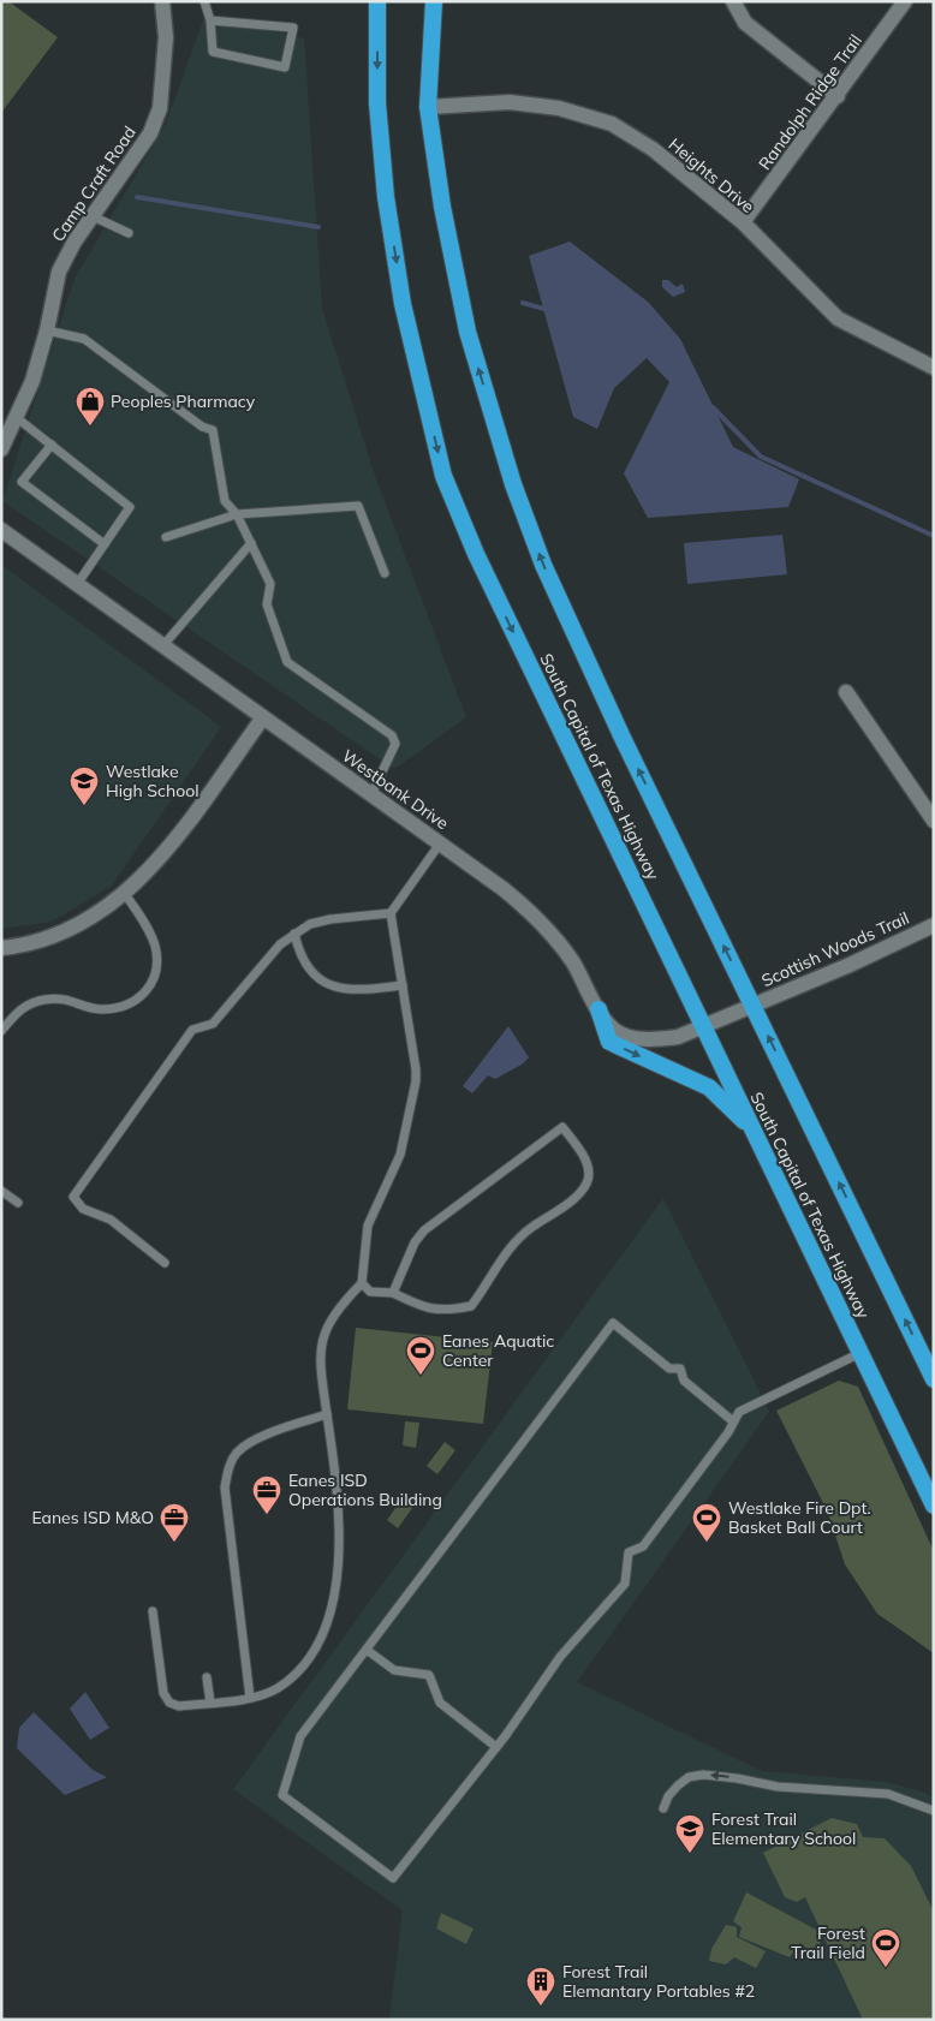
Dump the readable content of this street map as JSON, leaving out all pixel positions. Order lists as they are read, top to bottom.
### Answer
{
  "streets": {
    "highway": ["South Capital of Texas Highway"],
    "street": [
      "Randolph Ridge Trail",
      "Heights Drive",
      "Camp Craft Road",
      "Westbank Drive",
      "Scottish Woods Trail"
    ]
  },
  "crossings": [
    ["Randolph Ridge Trail", "Heights Drive"],
    ["Heights Drive", "South Capital of Texas Highway"],
    ["South Capital of Texas Highway", "Westbank Drive"],
    ["South Capital of Texas Highway", "Scottish Woods Trail"],
    ["Westbank Drive", "Scottish Woods Trail"]
  ],
  "places": {
    "shop": ["Peoples Pharmacy"],
    "school or university": ["Westlake High School", "Forest Trail Elementary School"],
    "sports": ["Eanes Aquatic Center", "Westlake Fire Dpt. Basket Ball Court", "Forest Trail Field"],
    "office": ["Eanes ISD Operations Building", "Eanes ISD M&O"],
    "building": ["Forest Trail Elemantary Portables #2"]
  }
}
